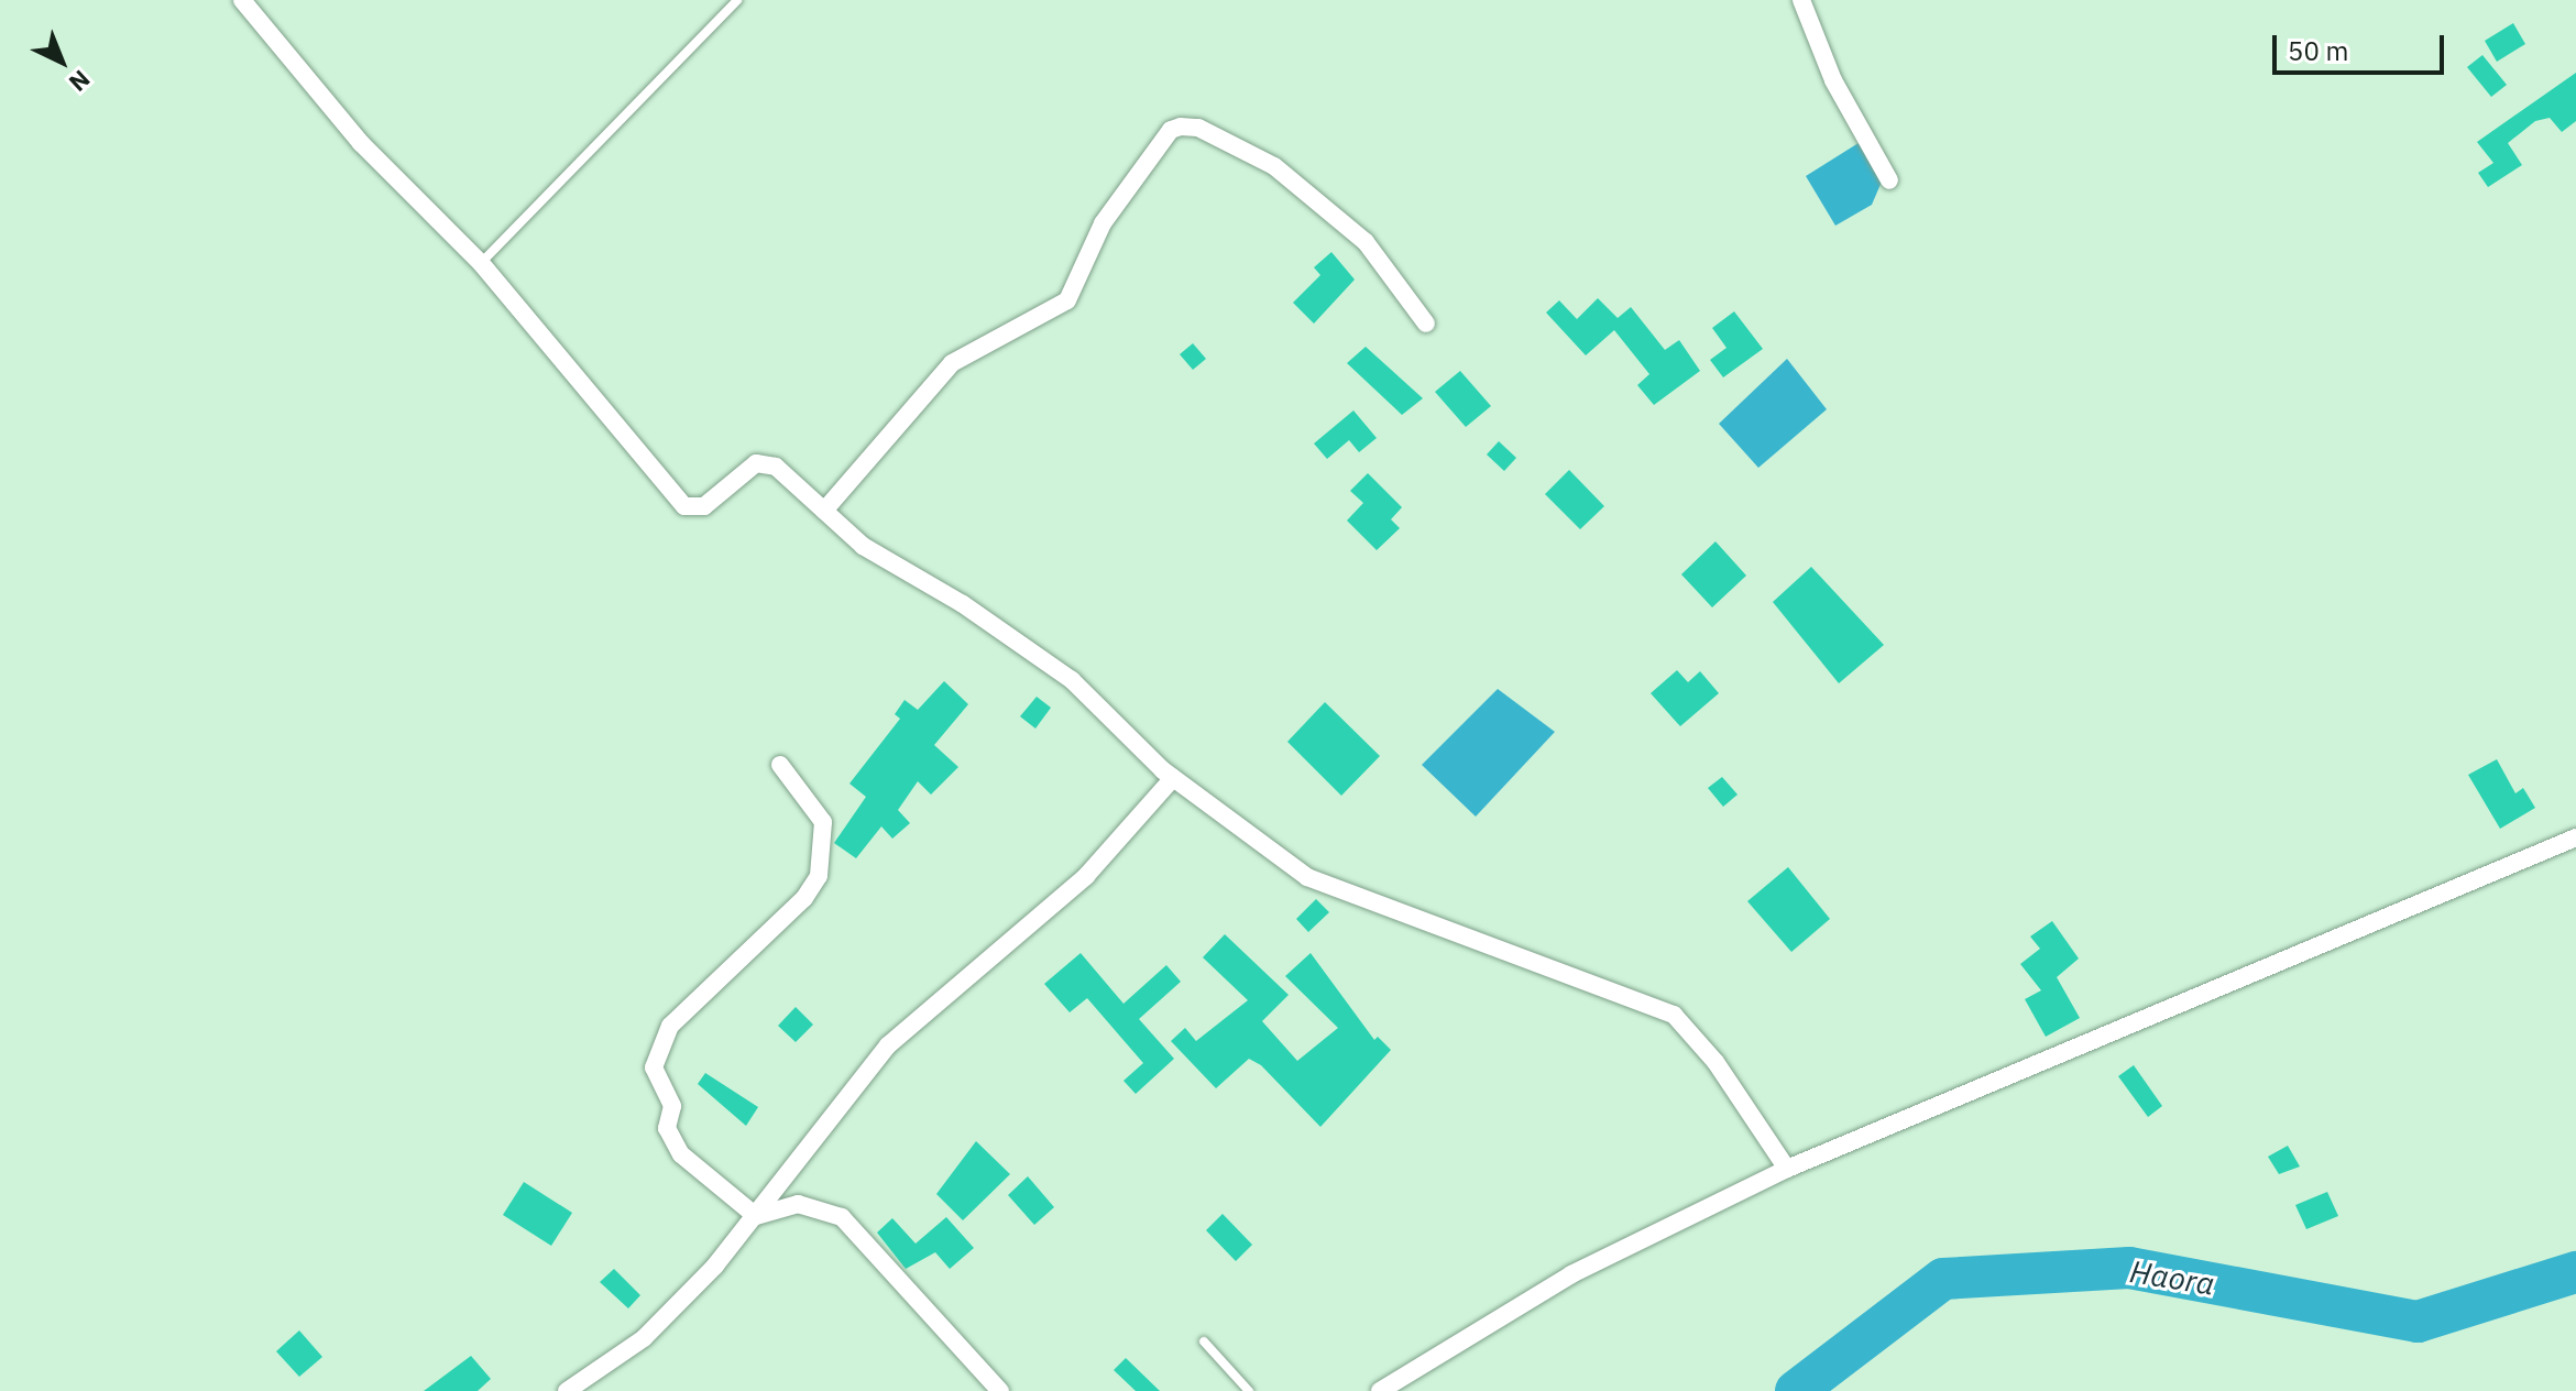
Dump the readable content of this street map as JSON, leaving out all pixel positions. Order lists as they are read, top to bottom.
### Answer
{
  "water": ["Haora"],
  "scale_bar": "50 m",
  "north": "bottom right"
}
